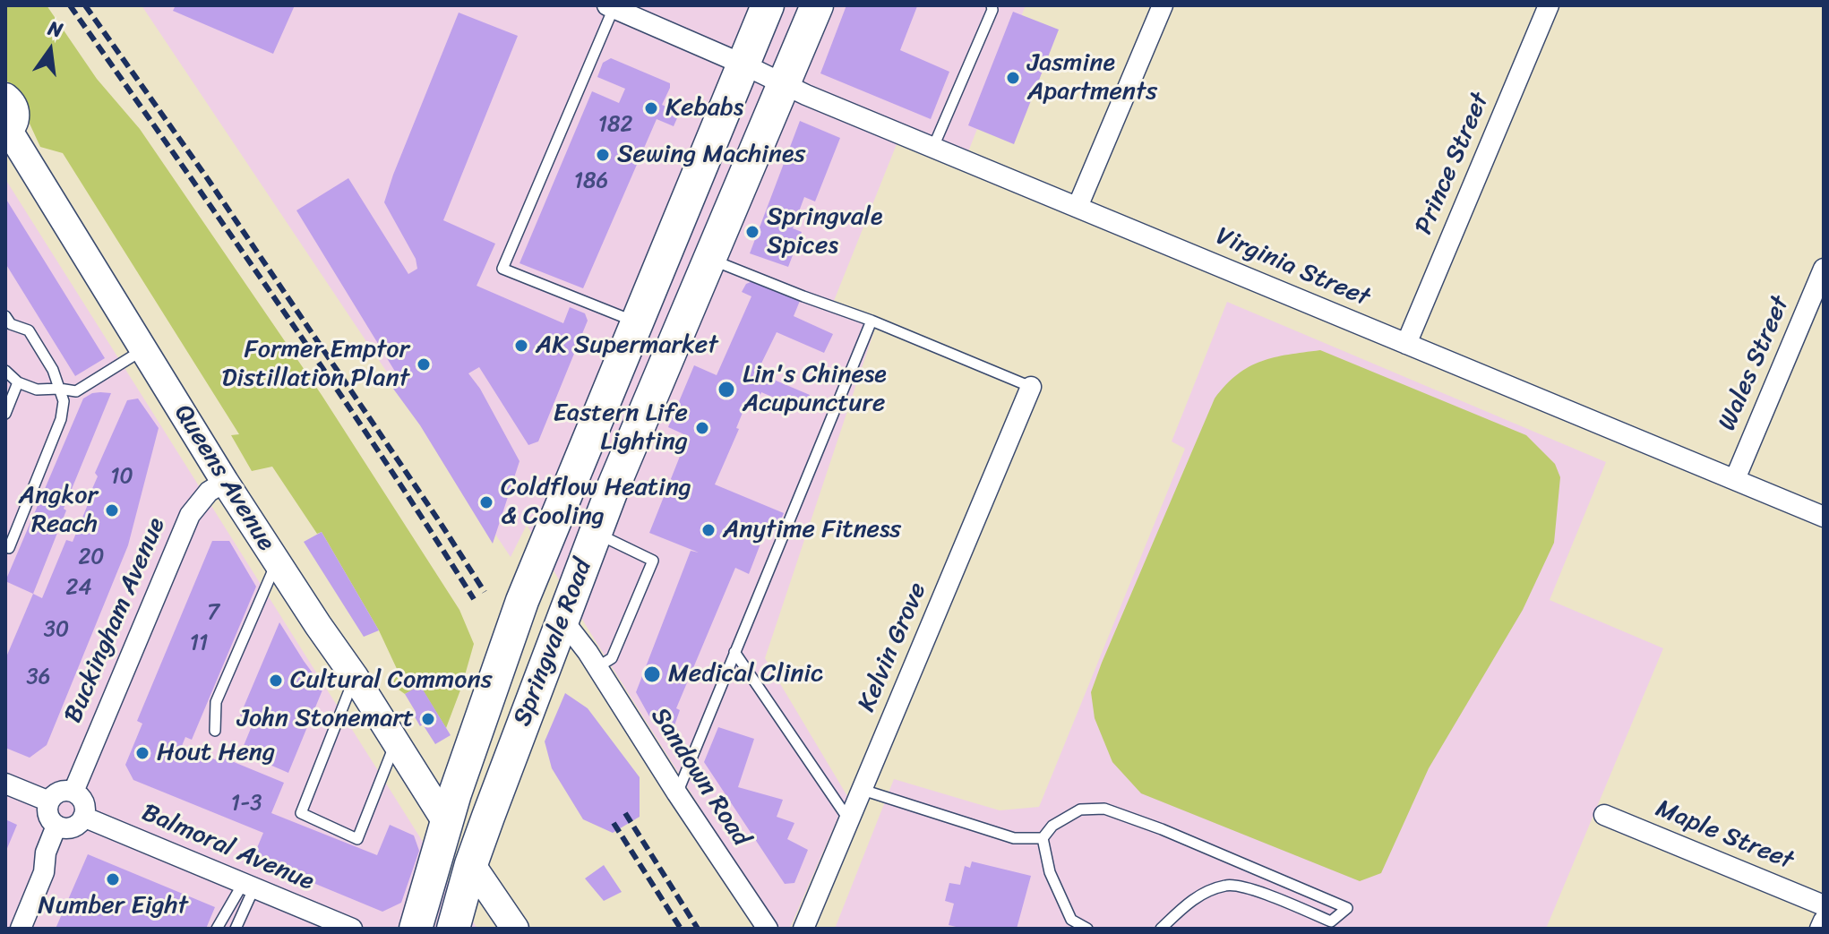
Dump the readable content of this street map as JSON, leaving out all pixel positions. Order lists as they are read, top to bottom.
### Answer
{
  "streets": {
    "highway": ["Springvale Road"],
    "main road": ["Queens Avenue"],
    "street": [
      "Prince Street",
      "Virginia Street",
      "Wales Street",
      "Buckingham Avenue",
      "Kelvin Grove",
      "Sandown Road",
      "Maple Street",
      "Balmoral Avenue"
    ]
  },
  "crossings": [
    ["Prince Street", "Virginia Street"],
    ["Virginia Street", "Wales Street"],
    ["Virginia Street", "Springvale Road"],
    ["Queens Avenue", "Buckingham Avenue"],
    ["Queens Avenue", "Springvale Road"],
    ["Buckingham Avenue", "Balmoral Avenue"],
    ["Springvale Road", "Sandown Road"]
  ],
  "places": [
    "Jasmine Apartments",
    "Kebabs",
    "Sewing Machines",
    "Springvale Spices",
    "AK Supermarket",
    "Former Emptor Distillation Plant",
    "Lin's Chinese Acupuncture",
    "Eastern Life Lighting",
    "Coldflow Heating & Cooling",
    "Angkor Reach",
    "Anytime Fitness",
    "Medical Clinic",
    "Cultural Commons",
    "John Stonemart",
    "Hout Heng",
    "Number Eight"
  ],
  "house_numbers": [
    "182",
    "186",
    "10",
    "20",
    "24",
    "7",
    "30",
    "11",
    "36",
    "1-3"
  ],
  "north": "top"
}
